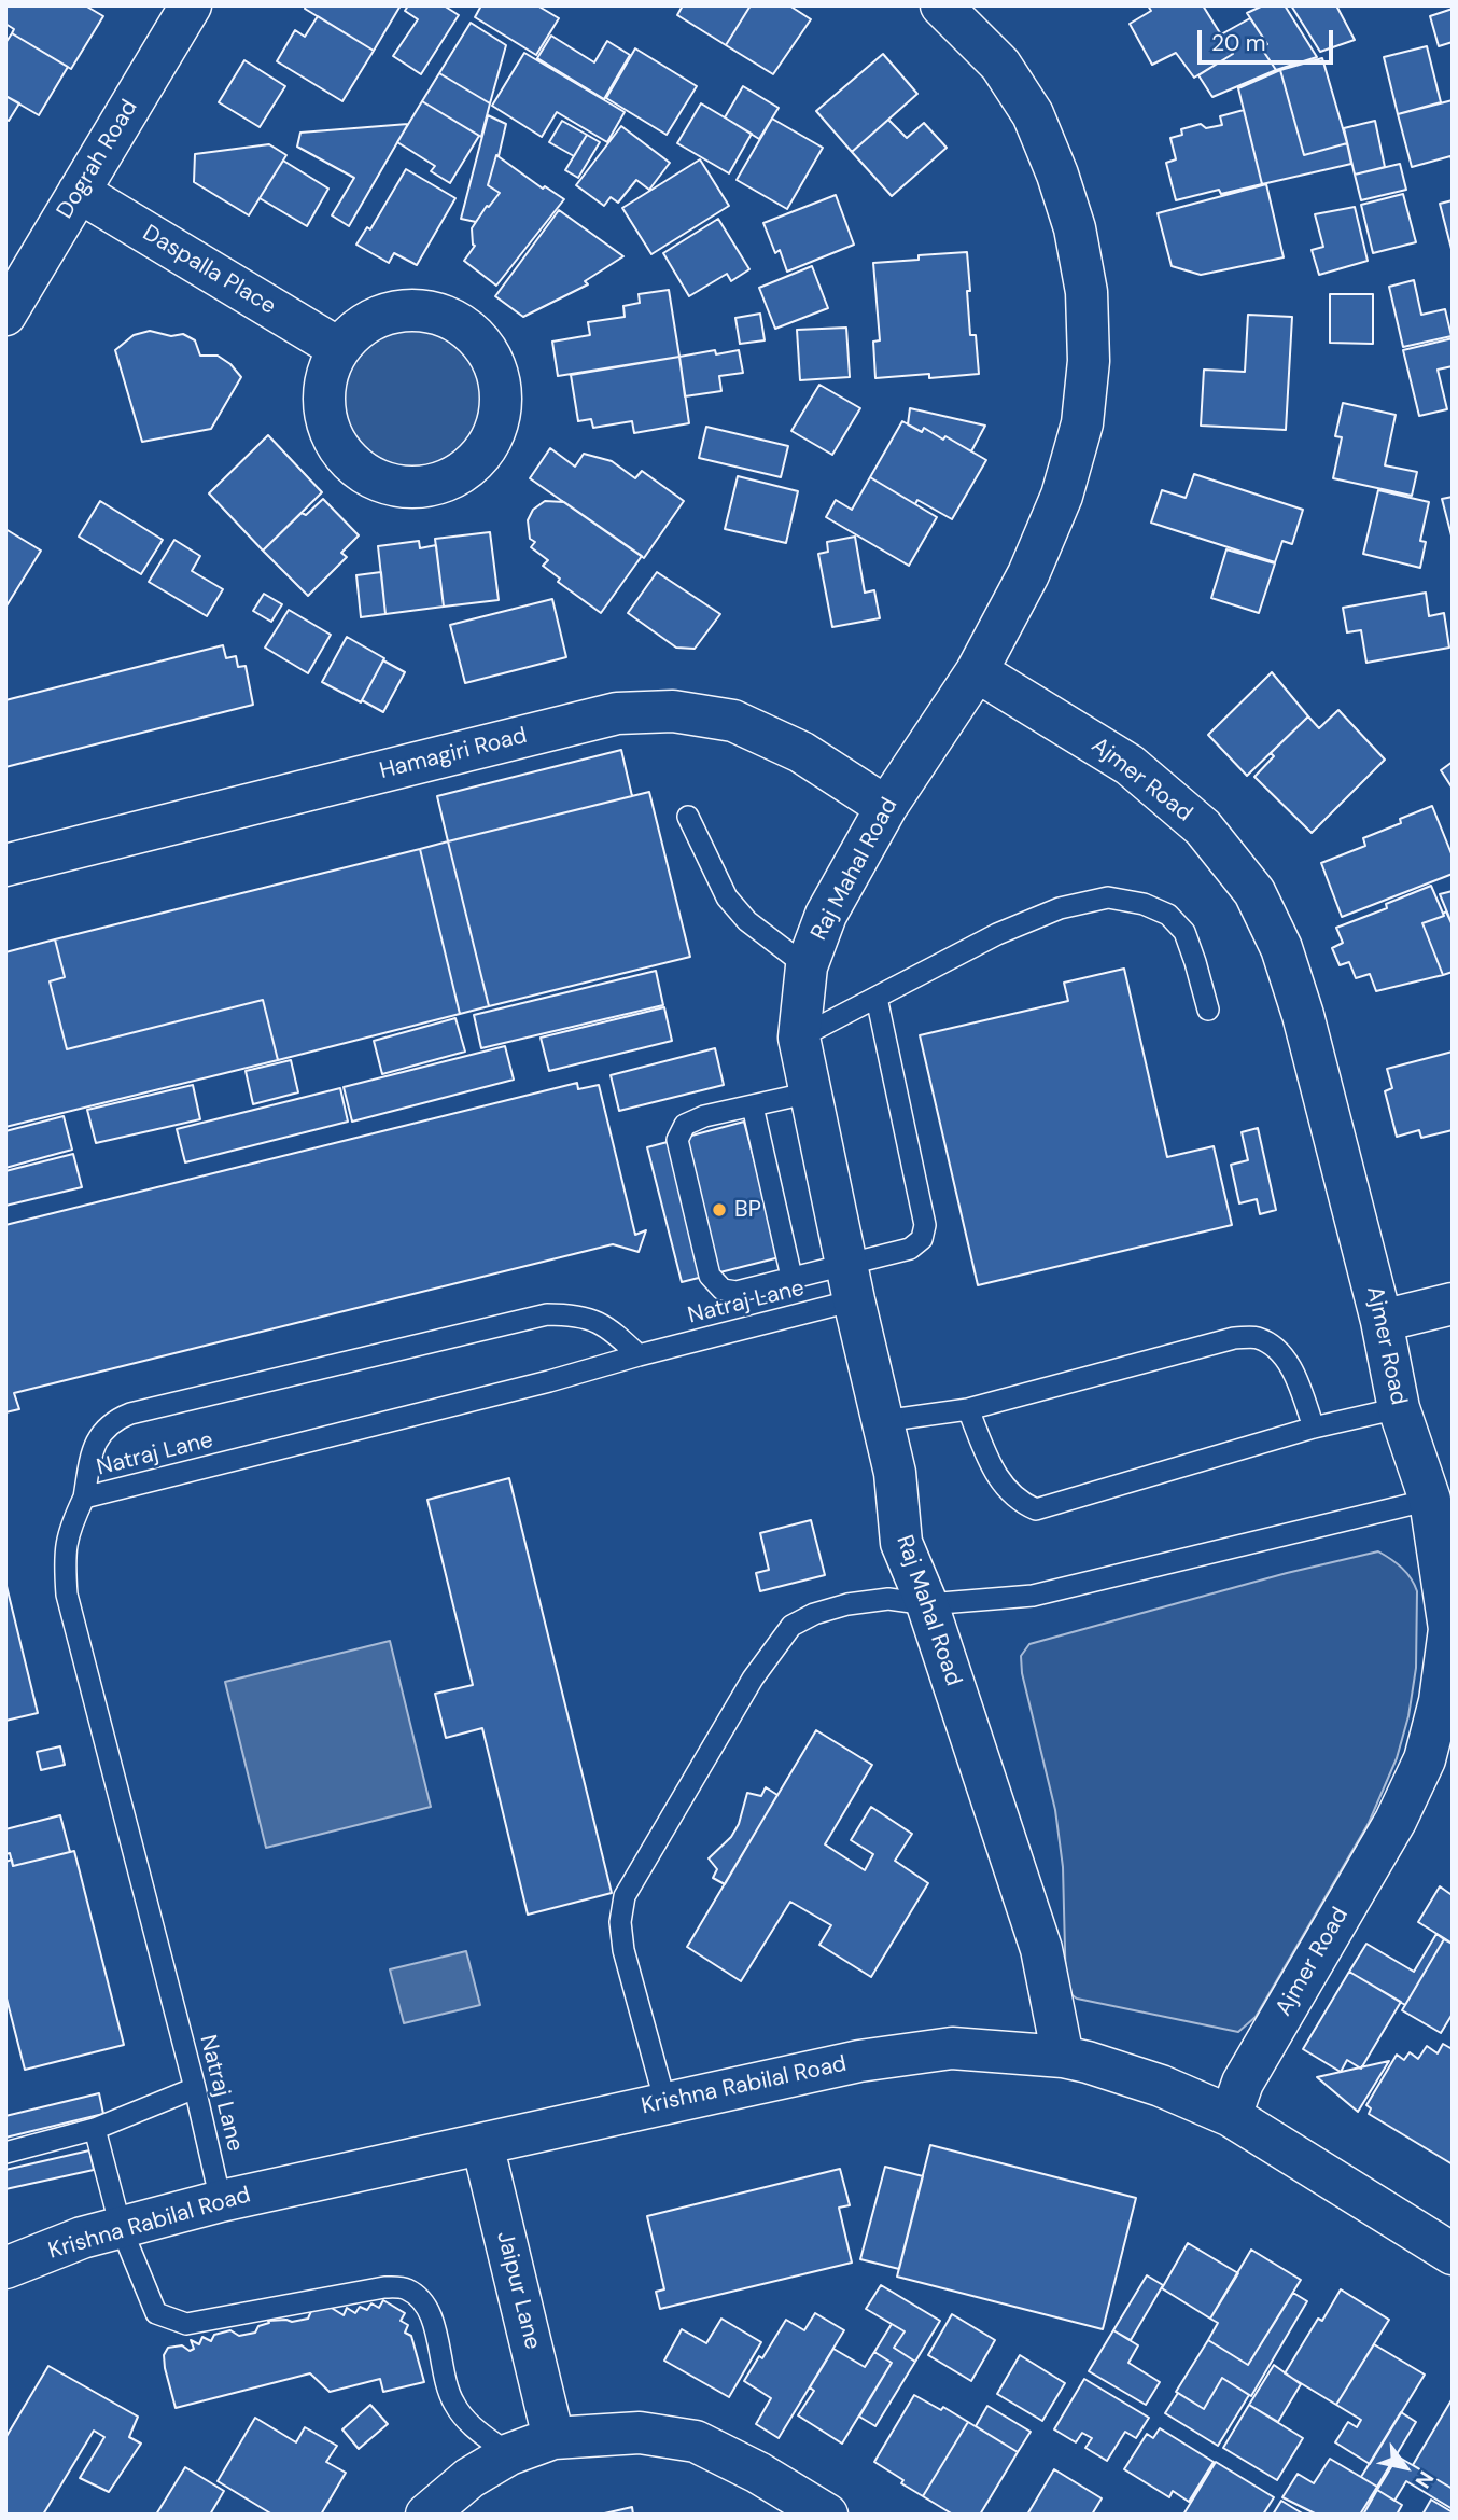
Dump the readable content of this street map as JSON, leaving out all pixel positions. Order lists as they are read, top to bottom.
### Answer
{
  "streets": {
    "street": [
      "Dograh Road",
      "Daspalla Place",
      "Hamagiri Road",
      "Ajmer Road",
      "Raj Mahal Road",
      "Krishna Rabilal Road",
      "Jaipur Lane"
    ],
    "lane": ["Natraj Lane"]
  },
  "crossings": [
    ["Dograh Road", "Daspalla Place"],
    ["Hamagiri Road", "Raj Mahal Road"],
    ["Ajmer Road", "Raj Mahal Road"],
    ["Ajmer Road", "Krishna Rabilal Road"],
    ["Raj Mahal Road", "Natraj Lane"],
    ["Raj Mahal Road", "Krishna Rabilal Road"],
    ["Natraj Lane", "Krishna Rabilal Road"],
    ["Krishna Rabilal Road", "Jaipur Lane"]
  ],
  "places": ["BP"],
  "scale_bar": "20 m",
  "north": "bottom right"
}
